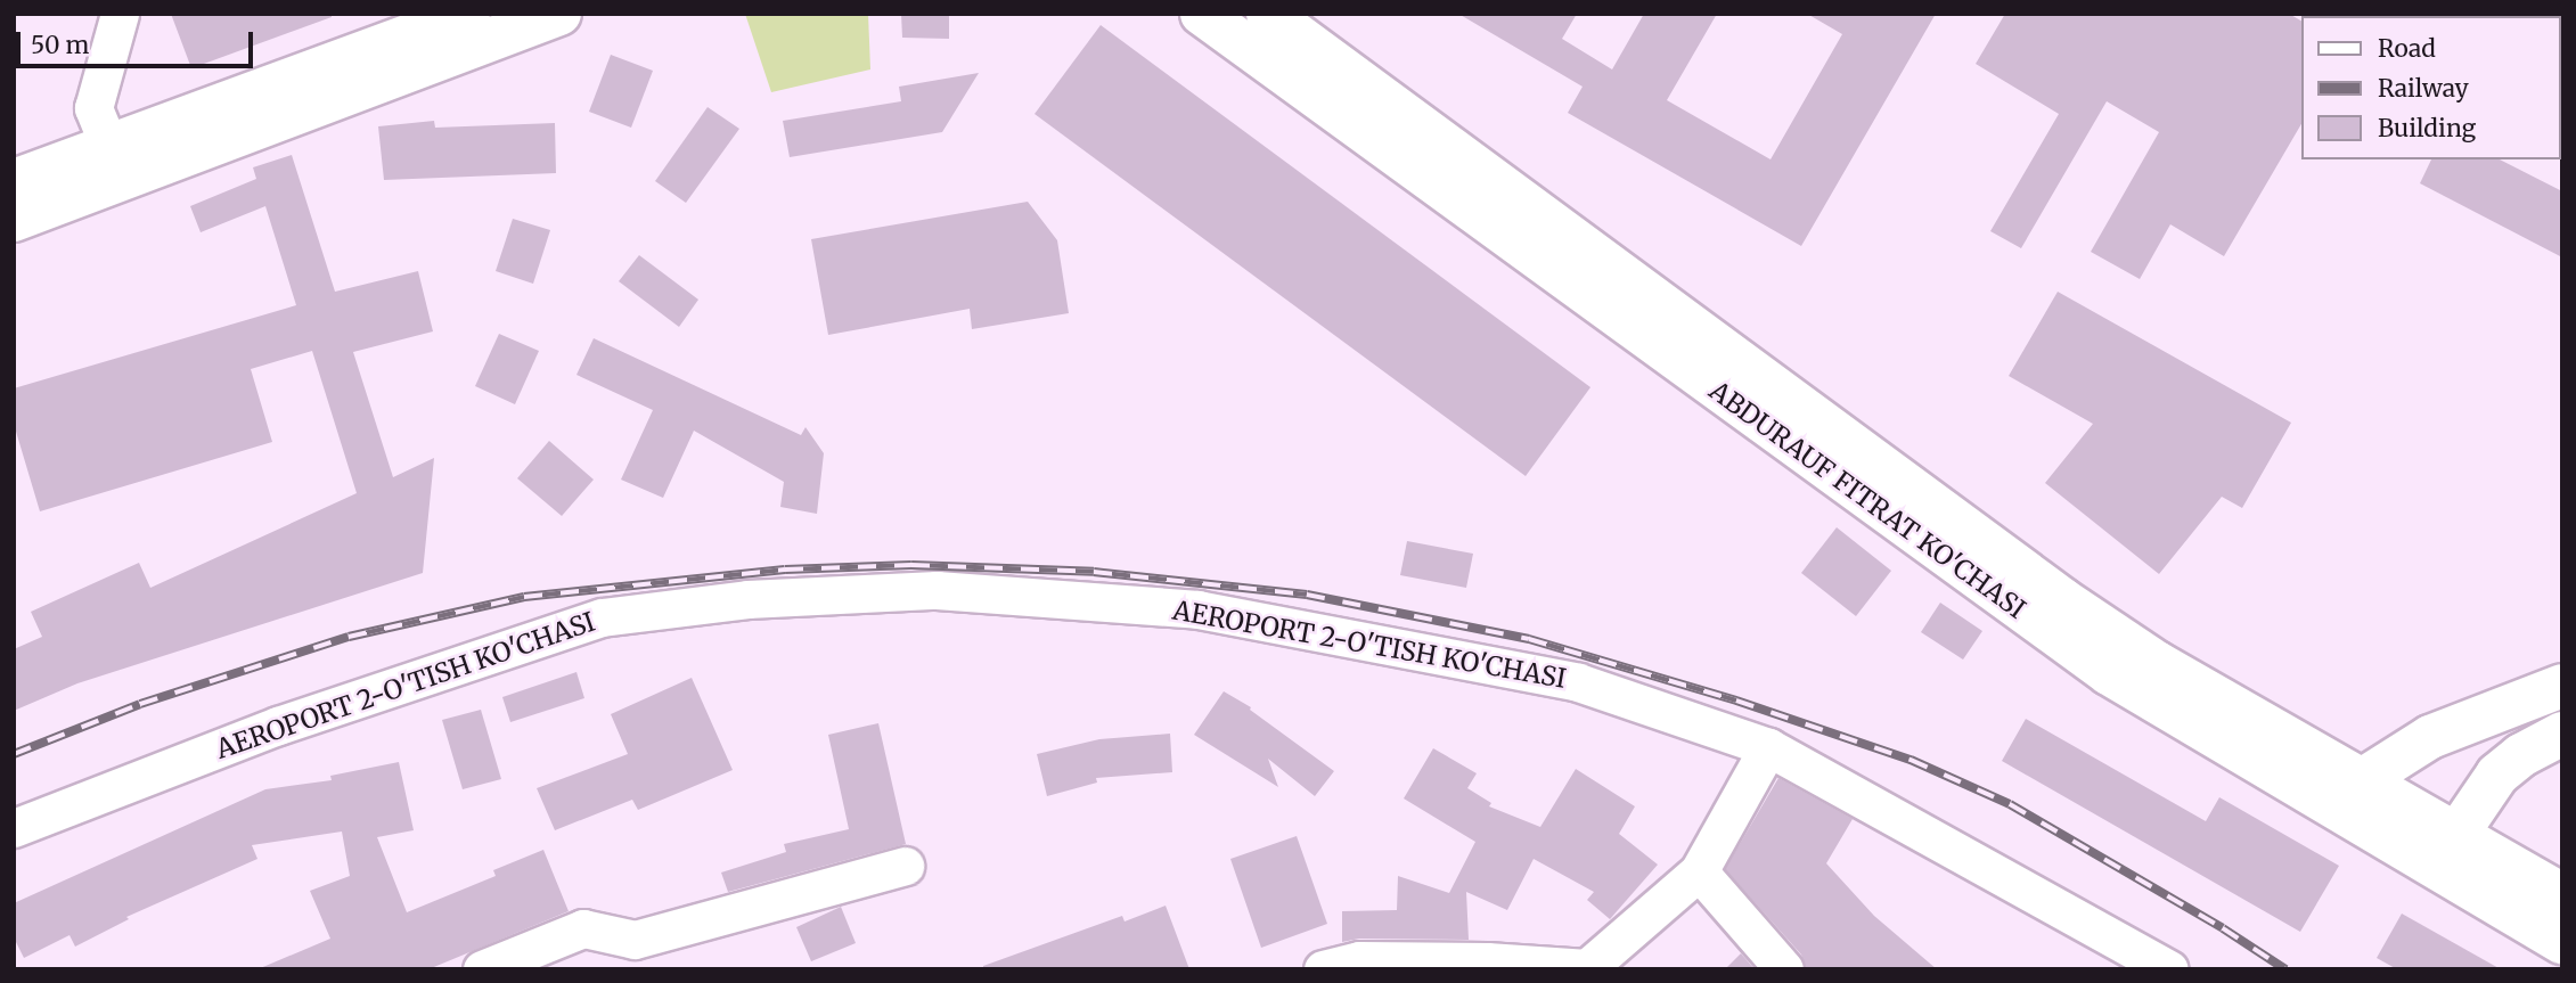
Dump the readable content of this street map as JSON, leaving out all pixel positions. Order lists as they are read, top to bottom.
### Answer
{
  "streets": {
    "main road": ["ABDURAUF FITRAT KO'CHASI"],
    "street": ["AEROPORT 2-O'TISH KO'CHASI"]
  },
  "legend": ["Road", "Railway", "Building"],
  "scale_bar": "50 m"
}
